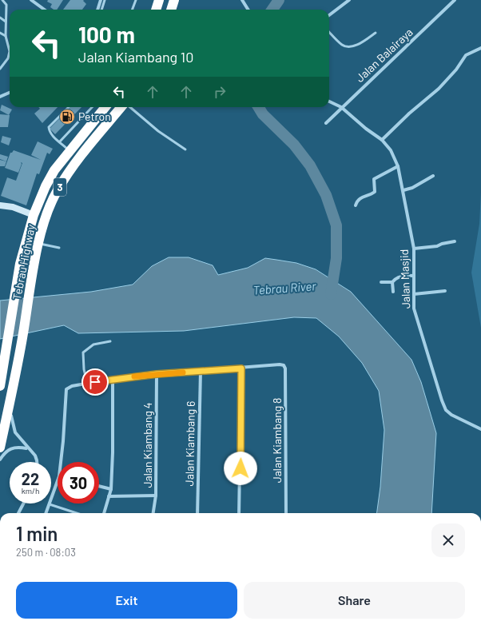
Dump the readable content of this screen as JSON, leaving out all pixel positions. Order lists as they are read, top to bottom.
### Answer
{
  "streets": {
    "highway": ["3", "Tebrau Highway"],
    "street": [
      "Jalan Balairaya",
      "Jalan Masjid",
      "Jalan Kiambang 8",
      "Jalan Kiambang 6",
      "Jalan Kiambang 4"
    ]
  },
  "crossings": [
    ["Jalan Balairaya", "Jalan Masjid"]
  ],
  "water": ["Tebrau River"],
  "places": {
    "fuel station": ["Petron"]
  },
  "page": {
    "turn": ["100 m", "Jalan Kiambang 10"],
    "speed": "22 km/h",
    "limit": "30",
    "heading": ["1 min", "250 m · 08:03"],
    "buttons": ["Exit", "Share"]
  }
}
